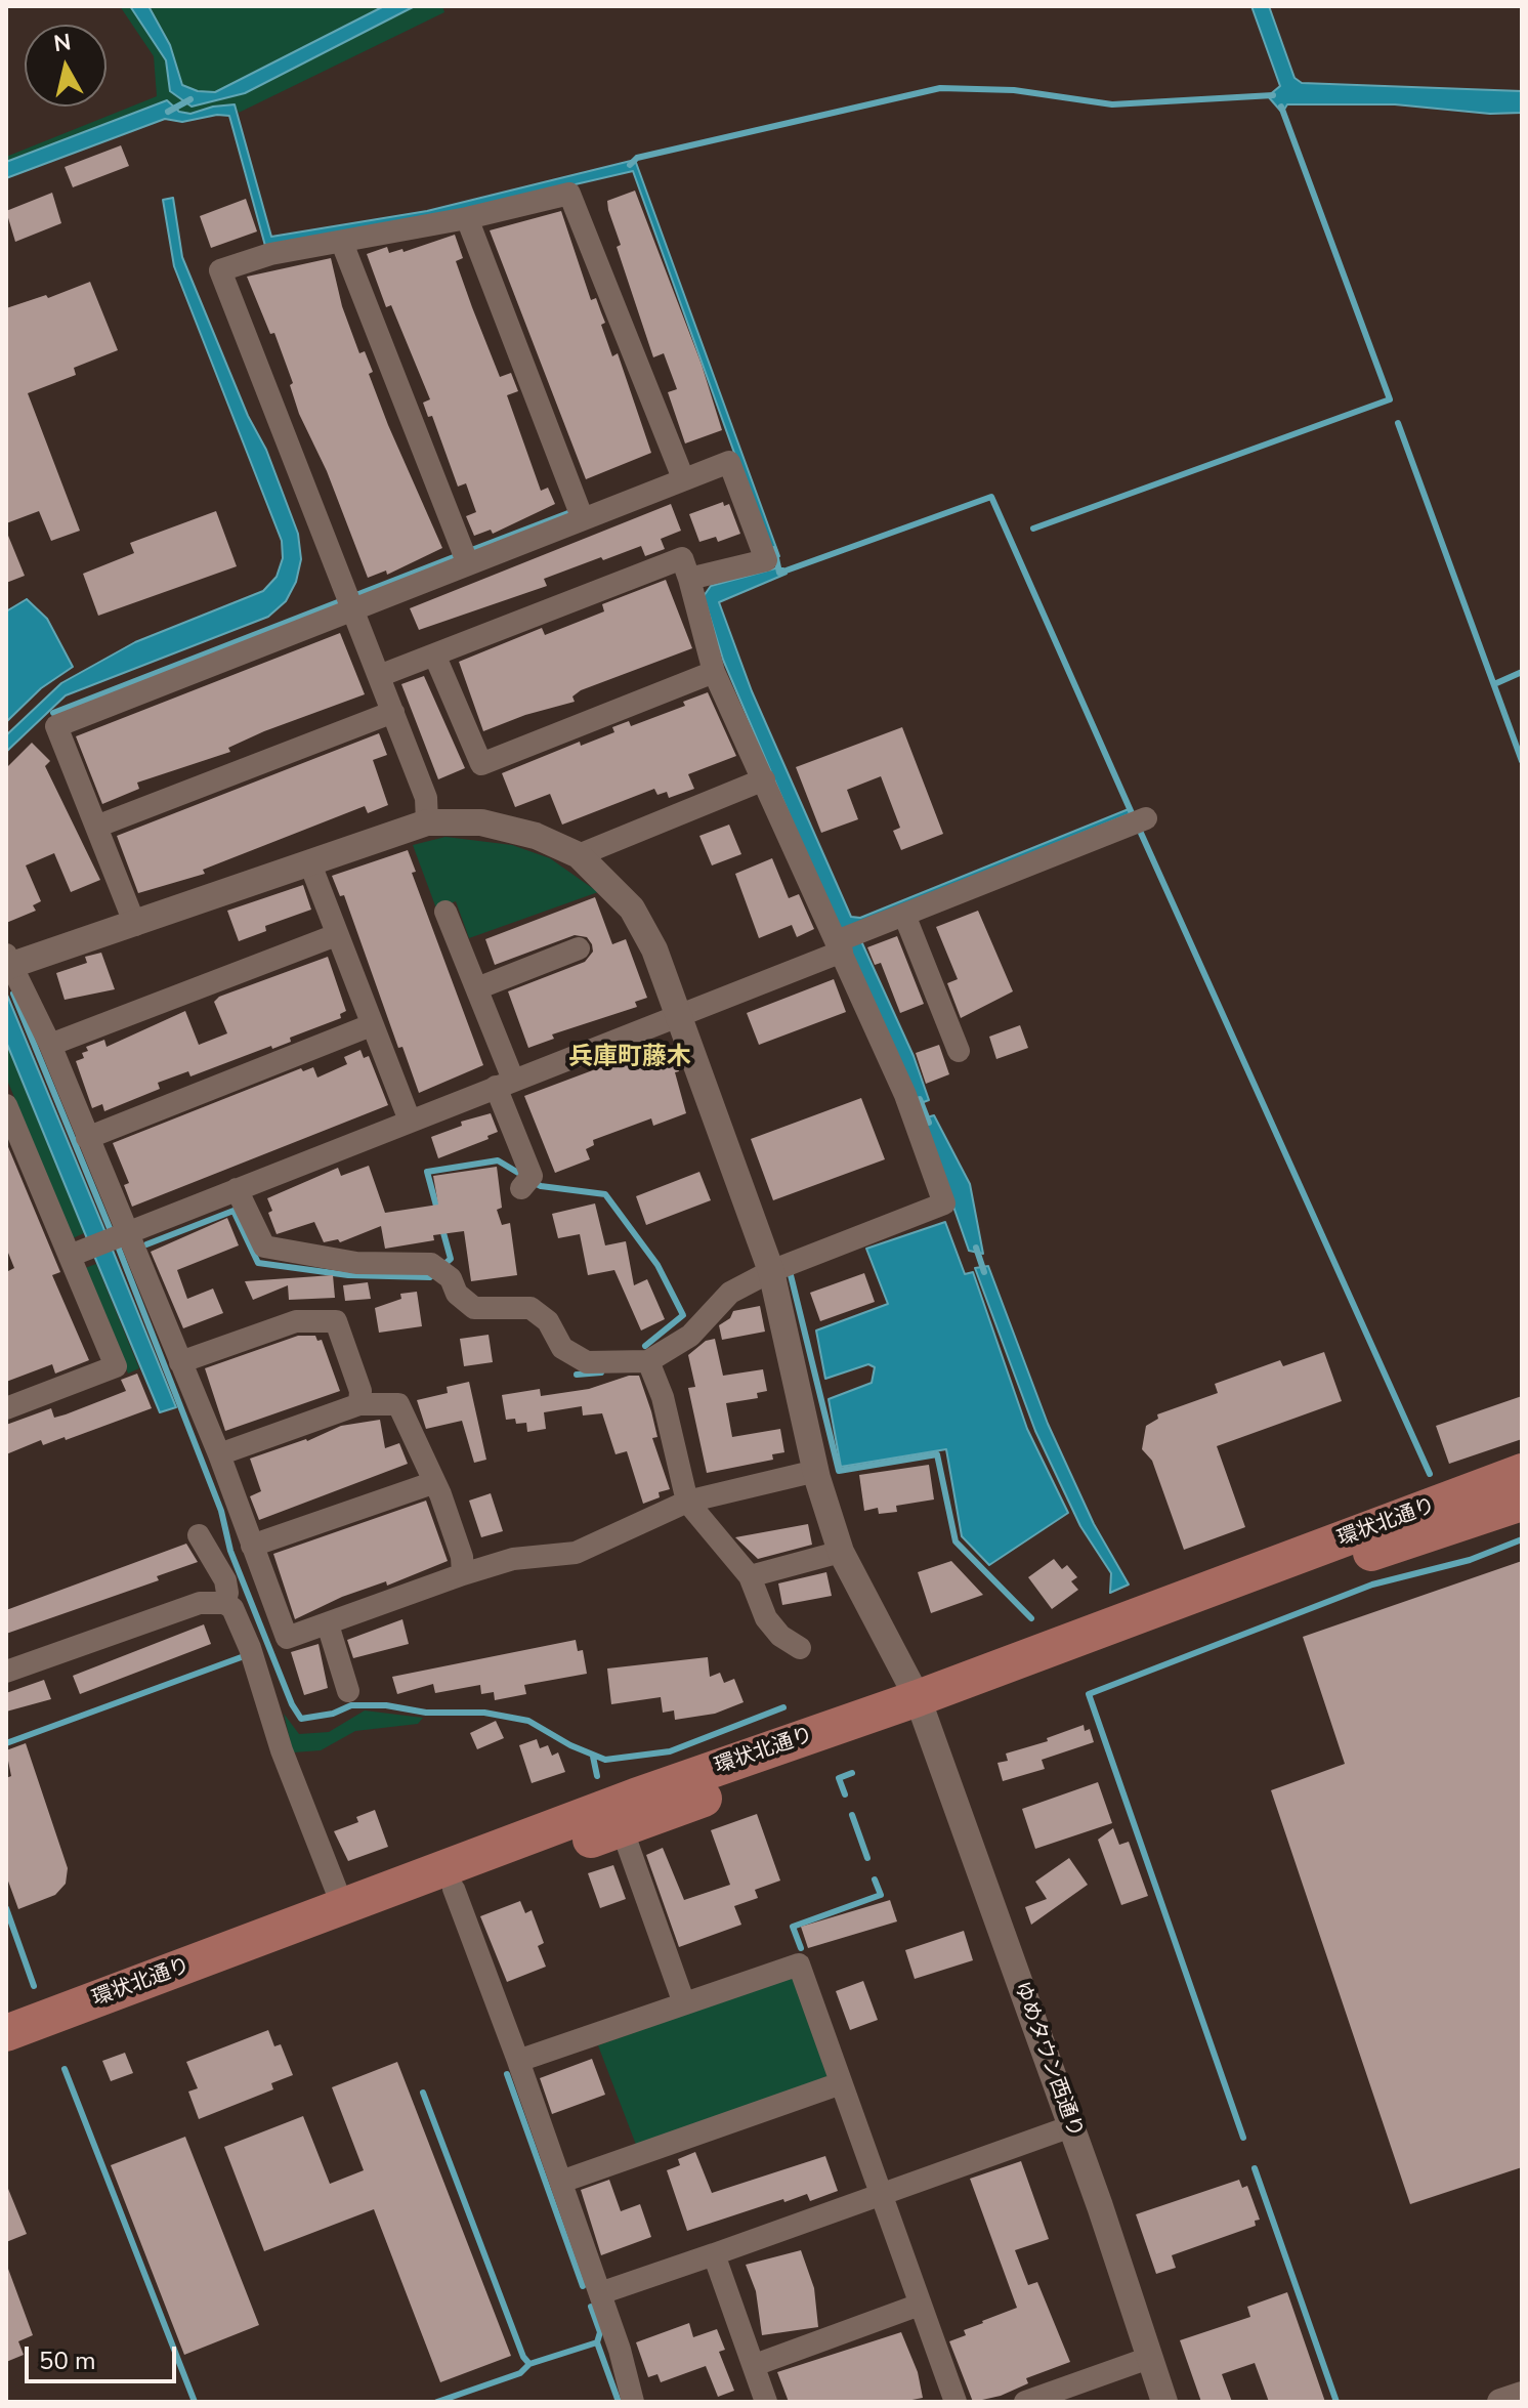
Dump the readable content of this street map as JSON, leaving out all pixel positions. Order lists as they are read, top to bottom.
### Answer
{
  "streets": {
    "highway": ["環状北通り"],
    "street": ["ゆめタウン西通り"]
  },
  "crossings": [
    ["環状北通り", "ゆめタウン西通り"]
  ],
  "districts": ["兵庫町藤木"],
  "scale_bar": "50 m",
  "north": "top"
}
